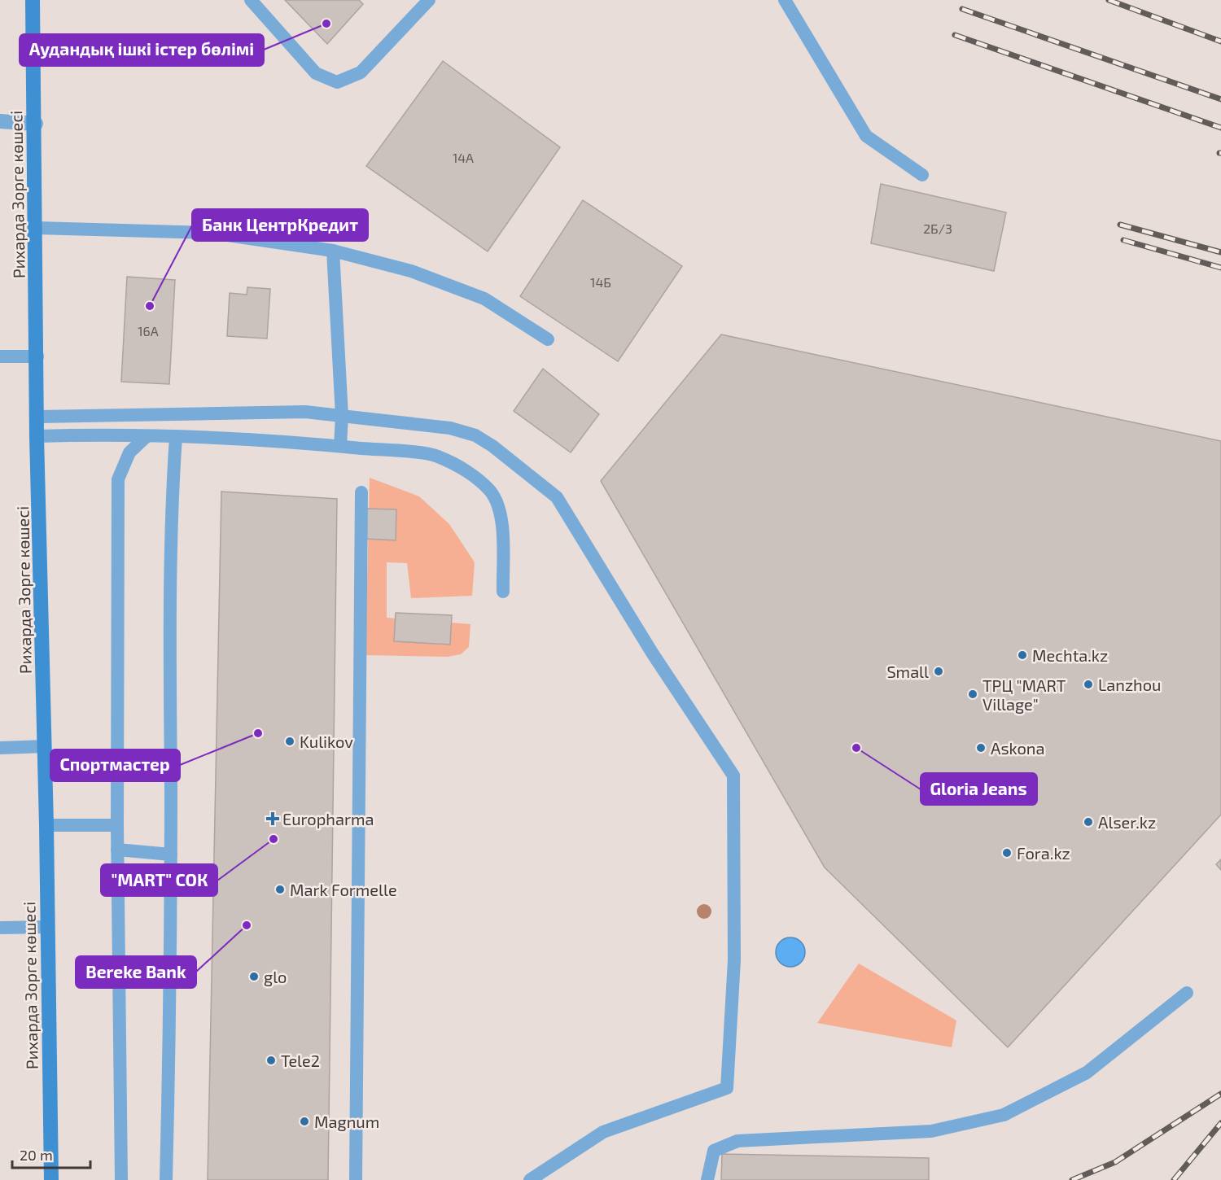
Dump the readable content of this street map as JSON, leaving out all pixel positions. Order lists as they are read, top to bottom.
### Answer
{
  "streets": {
    "main road": ["Рихарда Зорге көшесі"]
  },
  "places": {
    "other": [
      "Аудандық ішкі істер бөлімі",
      "Банк ЦентрКредит",
      "Mechta.kz",
      "Small",
      "Lanzhou",
      "ТРЦ \"MART Village\"",
      "Спортмастер",
      "Kulikov",
      "Gloria Jeans",
      "Askona",
      "Alser.kz",
      "\"MART\" СОК",
      "Fora.kz",
      "Mark Formelle",
      "Bereke Bank",
      "glo",
      "Tele2",
      "Magnum"
    ],
    "health": ["Europharma"]
  },
  "house_numbers": [
    "14А",
    "2Б/3",
    "14Б",
    "16А"
  ],
  "scale_bar": "20 m"
}
